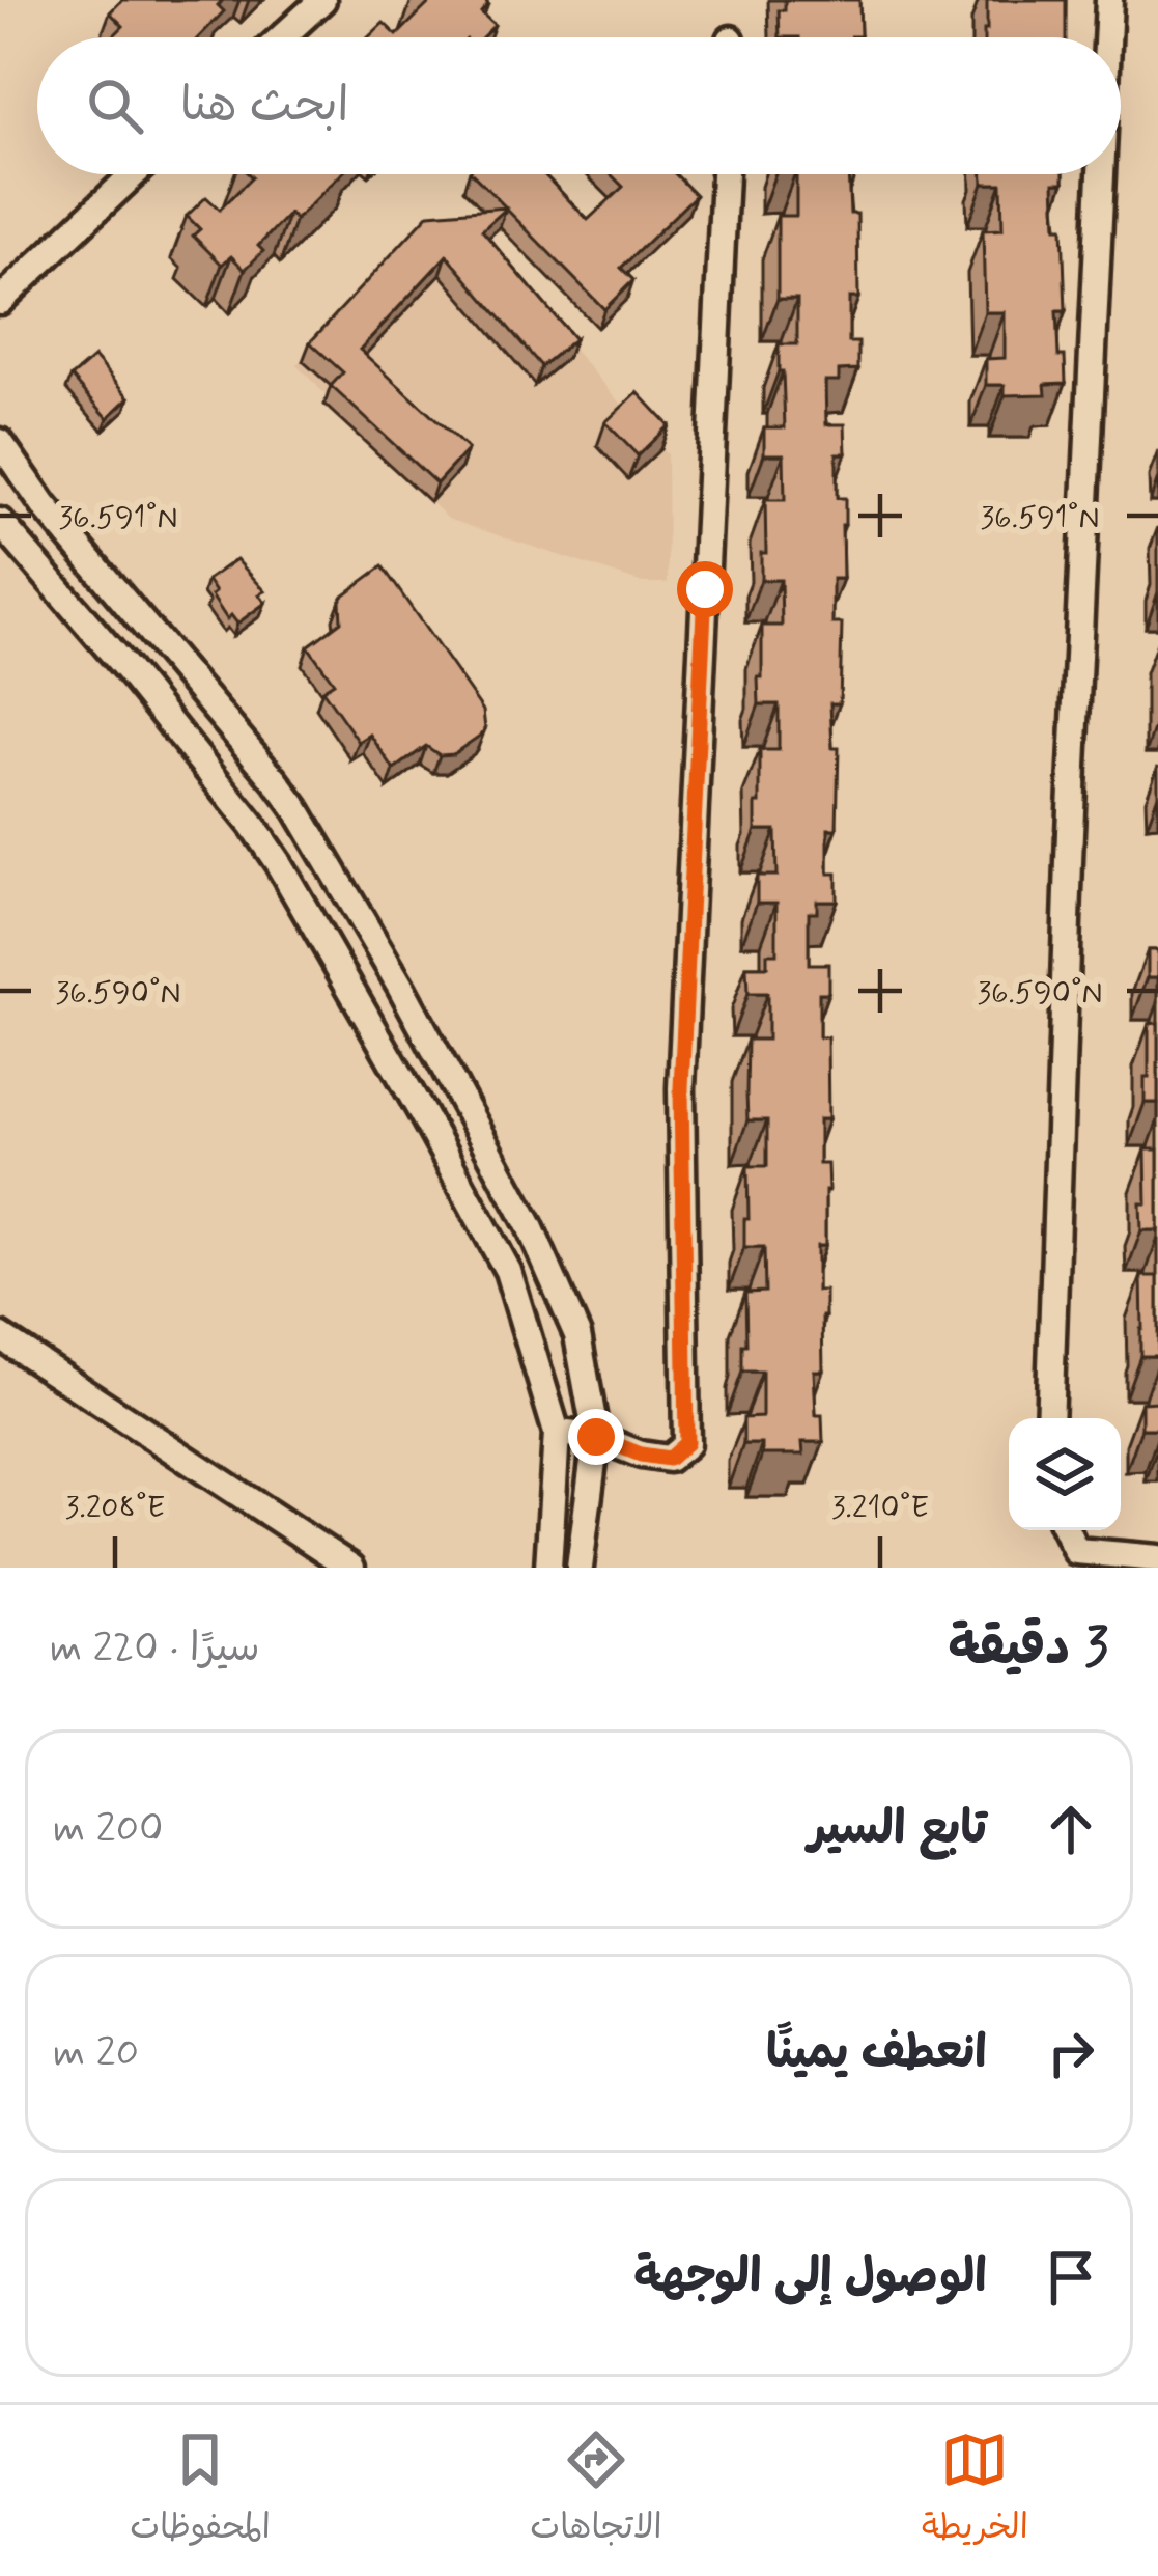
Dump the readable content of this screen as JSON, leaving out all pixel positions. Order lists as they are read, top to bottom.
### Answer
{
  "page": {
    "search": "ابحث هنا",
    "heading": ["3 دقيقة", "سيرًا · 220 m"],
    "list": [
      ["تابع السير", "200 m"],
      ["انعطف يمينًا", "20 m"],
      "الوصول إلى الوجهة"
    ],
    "nav": ["الخريطة", "الاتجاهات", "المحفوظات"]
  },
  "coordinates": [
    "36.591°N",
    "36.590°N",
    "3.208°E",
    "3.210°E"
  ]
}
